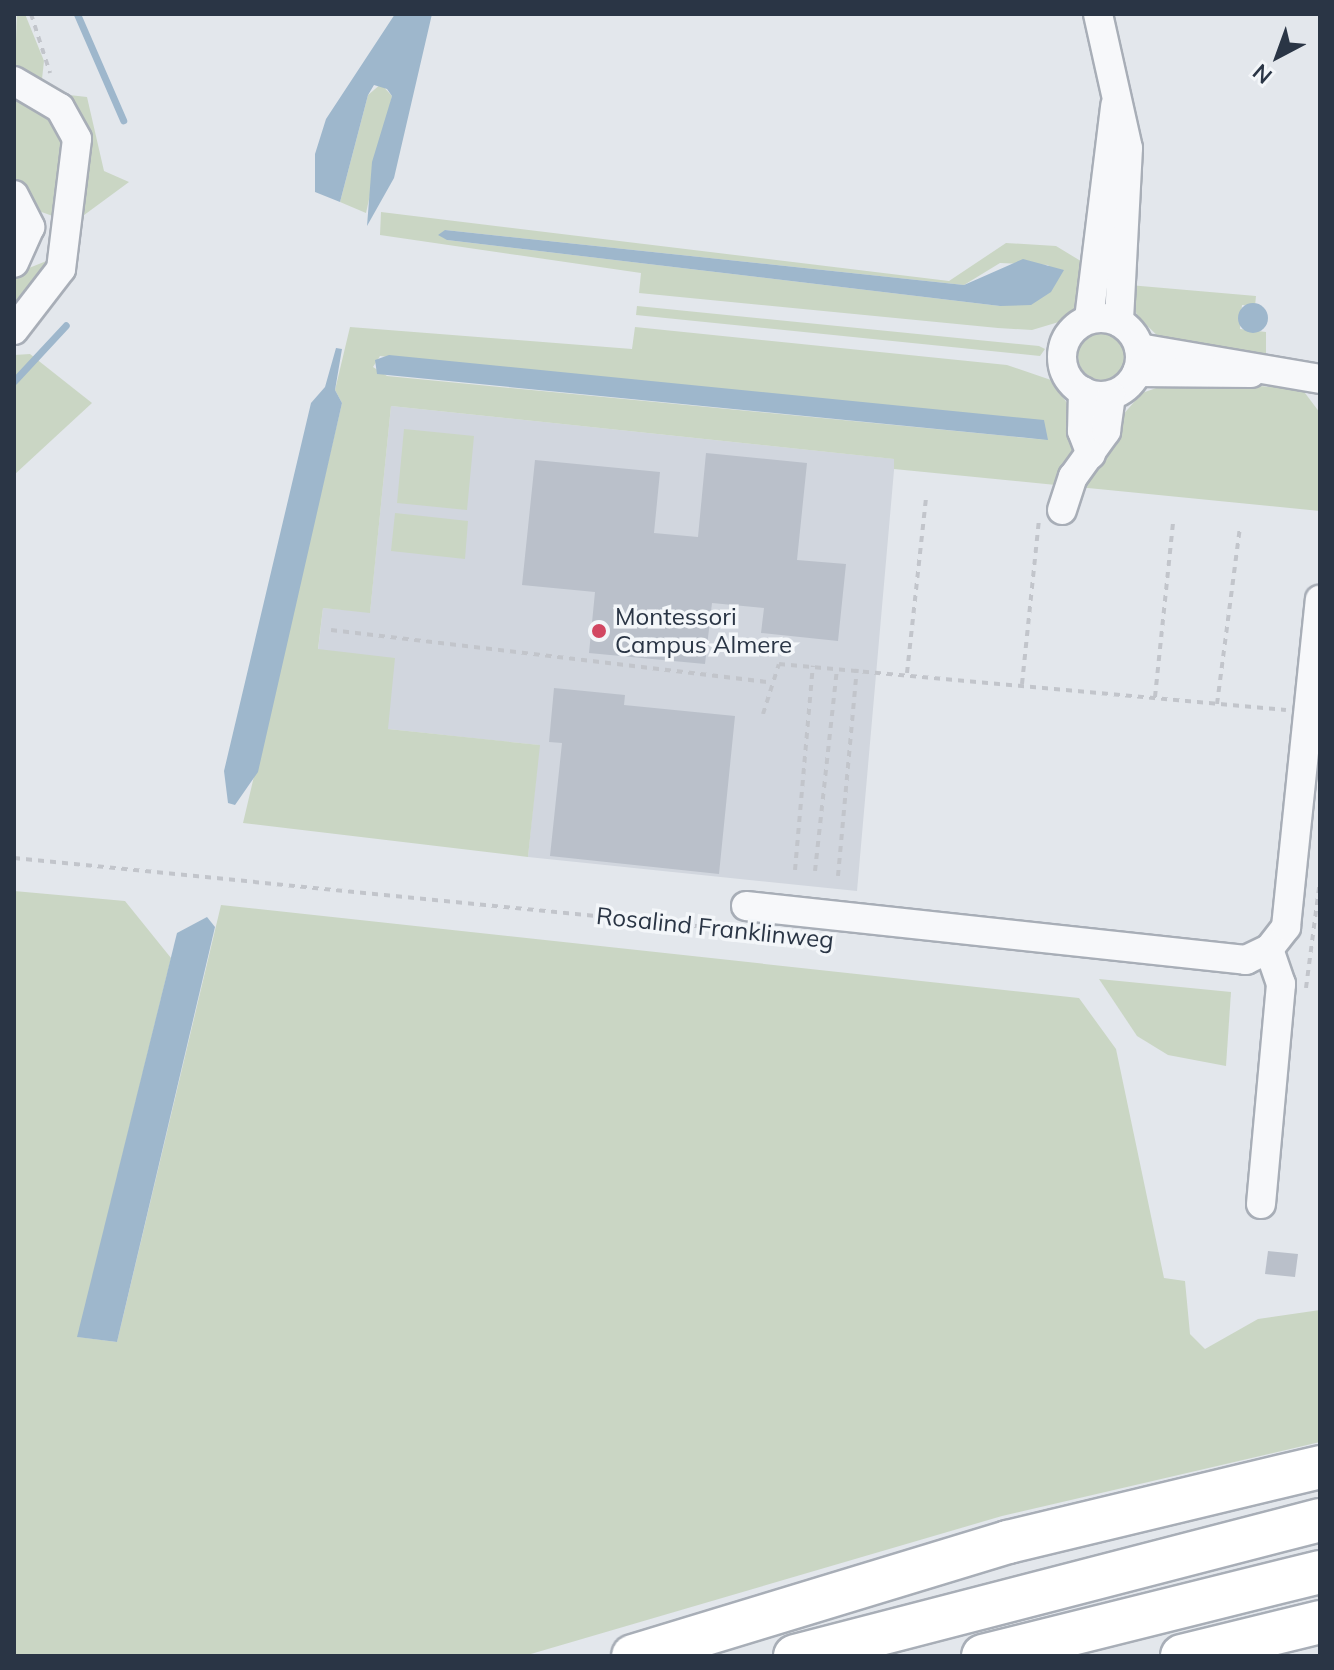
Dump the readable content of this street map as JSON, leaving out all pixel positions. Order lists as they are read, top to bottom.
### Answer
{
  "streets": {
    "street": ["Rosalind Franklinweg"]
  },
  "places": ["Montessori Campus Almere"],
  "north": "bottom left"
}
